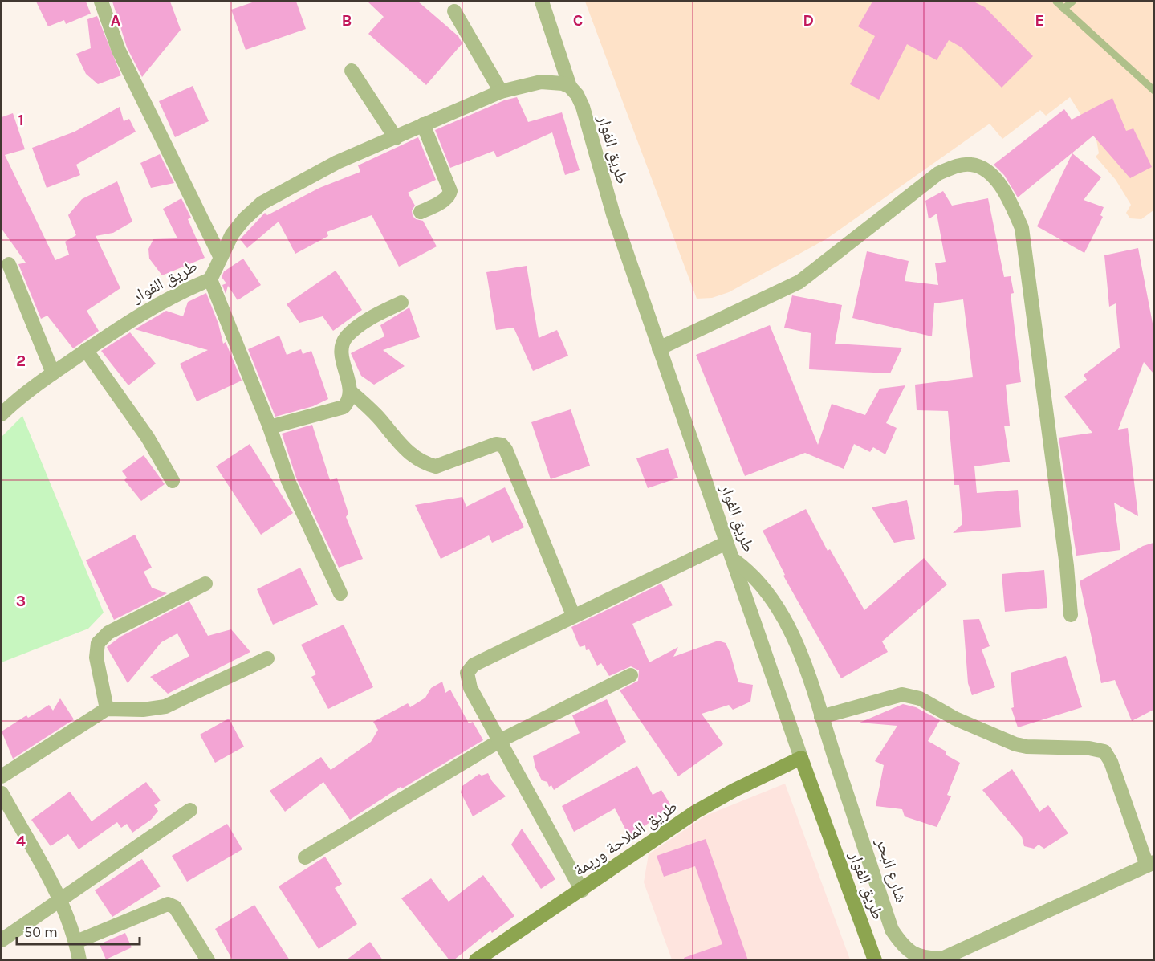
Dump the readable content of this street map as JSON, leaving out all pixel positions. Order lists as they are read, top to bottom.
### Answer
{
  "streets": {
    "street": ["طريق الفوار", "طريق الملاحة وريمة", "شارع البحر"]
  },
  "crossings": [
    ["طريق الفوار", "طريق الملاحة وريمة"],
    ["طريق الفوار", "شارع البحر"]
  ],
  "scale_bar": "50 m",
  "grid": {
    "columns": [
      "A",
      "B",
      "C",
      "D",
      "E"
    ],
    "rows": [
      "1",
      "2",
      "3",
      "4"
    ]
  }
}
